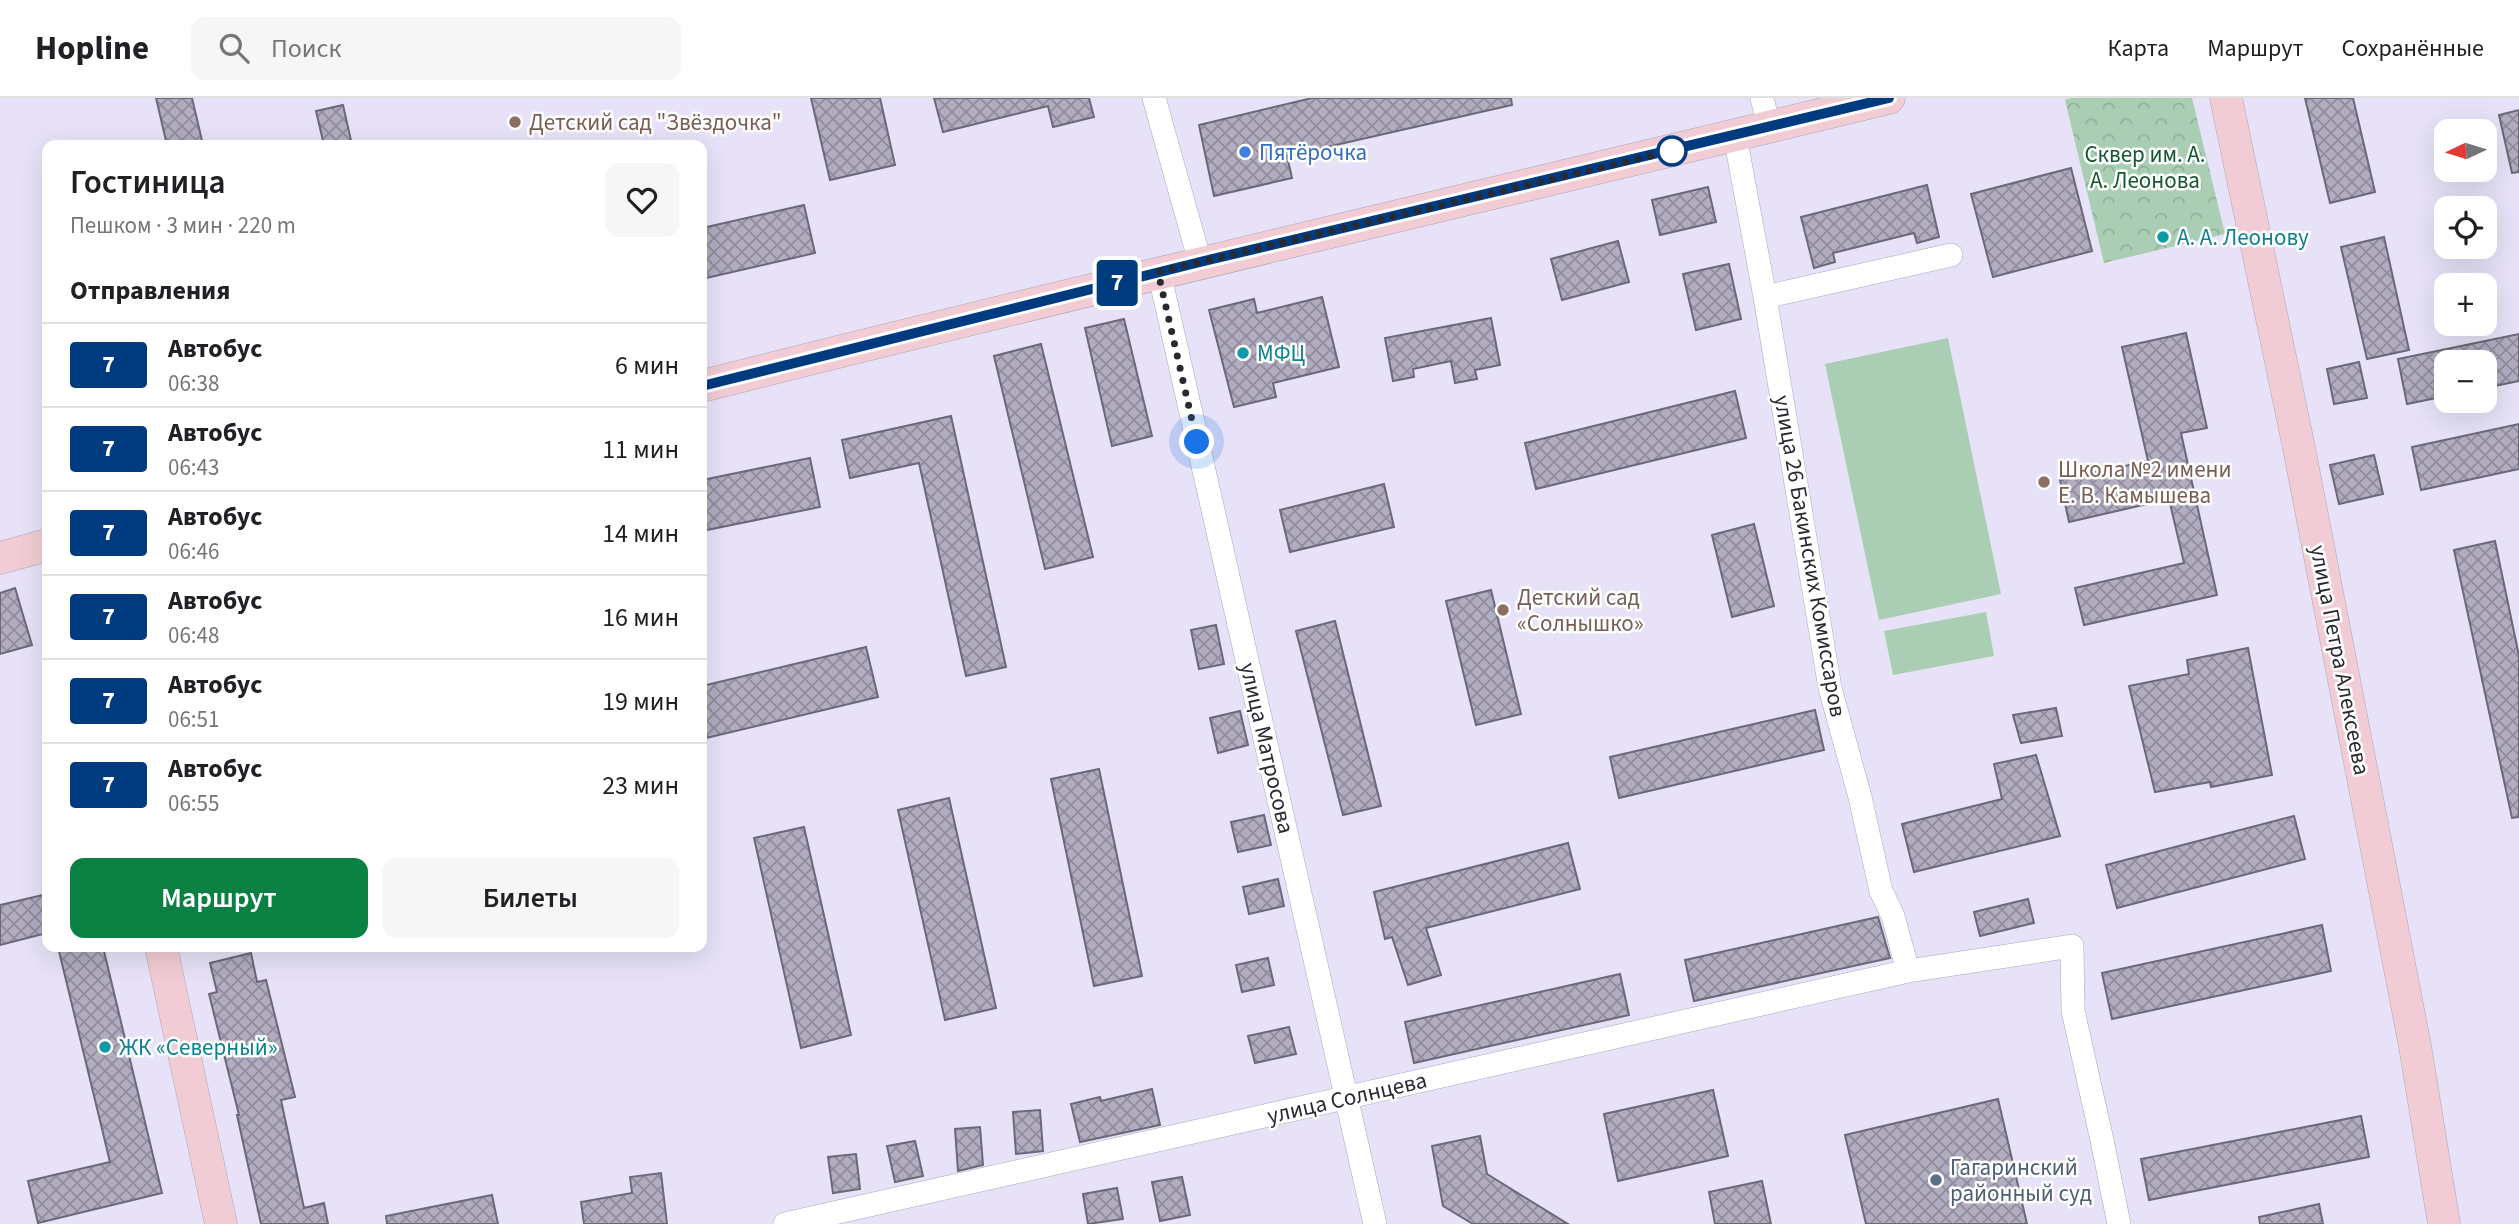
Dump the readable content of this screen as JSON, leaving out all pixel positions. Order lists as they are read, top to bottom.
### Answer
{
  "streets": {
    "street": [
      "улица 26 Бакинских Комиссаров",
      "улица Петра Алексеева",
      "улица Матросова",
      "улица Солнцева"
    ]
  },
  "crossings": [
    ["улица 26 Бакинских Комиссаров", "улица Солнцева"],
    ["улица Матросова", "улица Солнцева"]
  ],
  "parks": ["Сквер им. А. А. Леонова"],
  "places": [
    "Детский сад \"Звёздочка\"",
    "Пятёрочка",
    "А. А. Леонову",
    "МФЦ",
    "Школа №2 имени Е. В. Камышева",
    "Детский сад «Солнышко»",
    "ЖК «Северный»",
    "Гагаринский районный суд"
  ],
  "lines": ["bus line 7"],
  "north": "left",
  "page": {
    "header": "Hopline",
    "search": "Поиск",
    "nav": ["Карта", "Маршрут", "Сохранённые"],
    "on_map": "7",
    "map_buttons": ["+", "−"],
    "heading": [
      ["Гостиница", "Пешком · 3 мин · 220 m"],
      "Отправления"
    ],
    "list": [
      {
        "mark": "7",
        "name": "Автобус",
        "note": "06:38",
        "value": "6 мин"
      },
      {
        "mark": "7",
        "name": "Автобус",
        "note": "06:43",
        "value": "11 мин"
      },
      {
        "mark": "7",
        "name": "Автобус",
        "note": "06:46",
        "value": "14 мин"
      },
      {
        "mark": "7",
        "name": "Автобус",
        "note": "06:48",
        "value": "16 мин"
      },
      {
        "mark": "7",
        "name": "Автобус",
        "note": "06:51",
        "value": "19 мин"
      },
      {
        "mark": "7",
        "name": "Автобус",
        "note": "06:55",
        "value": "23 мин"
      }
    ],
    "buttons": ["Маршрут", "Билеты"]
  }
}
